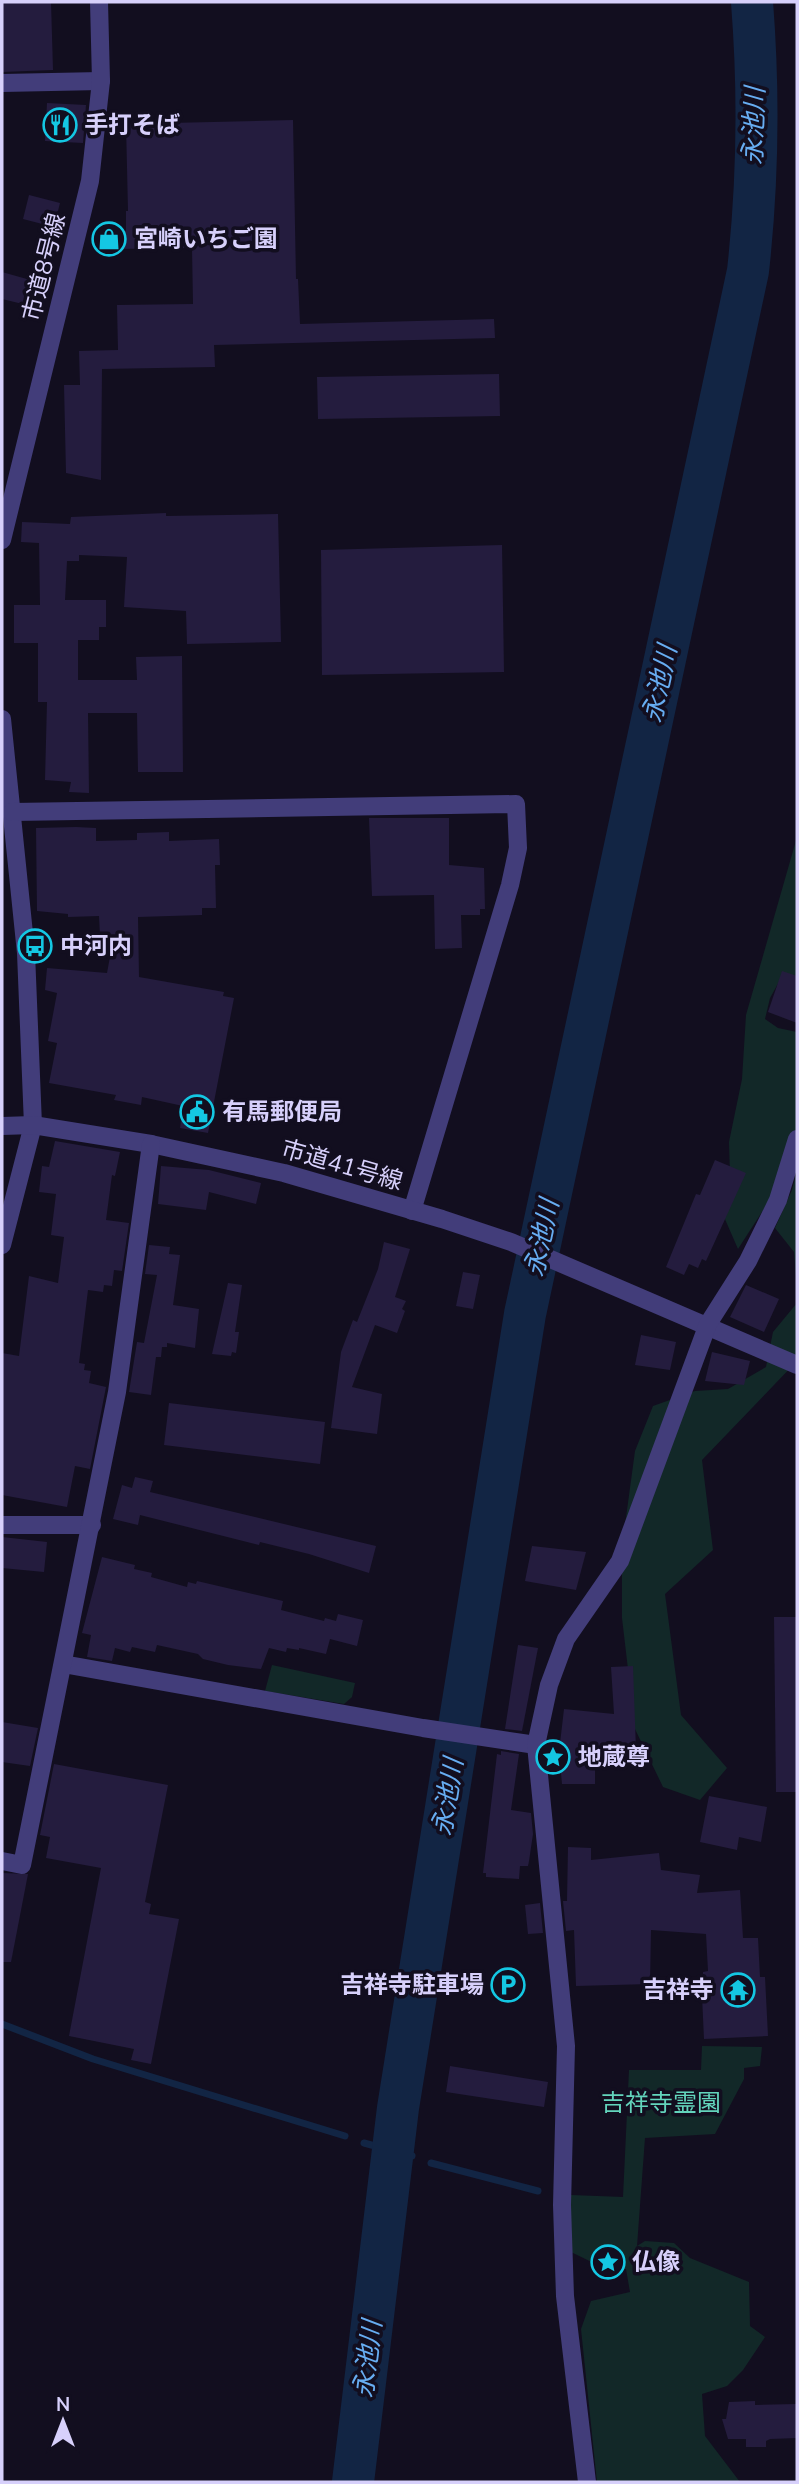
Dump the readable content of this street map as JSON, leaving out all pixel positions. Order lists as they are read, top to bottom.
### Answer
{
  "streets": {
    "street": ["市道8号線", "市道41号線"]
  },
  "water": ["永池川"],
  "parks": ["吉祥寺霊園"],
  "places": {
    "restaurant": ["手打そば"],
    "shop": ["宮崎いちご園"],
    "bus stop": ["中河内"],
    "public building": ["有馬郵便局"],
    "place": ["地蔵尊", "仏像"],
    "parking": ["吉祥寺駐車場"],
    "temple": ["吉祥寺"]
  },
  "north": "top"
}
